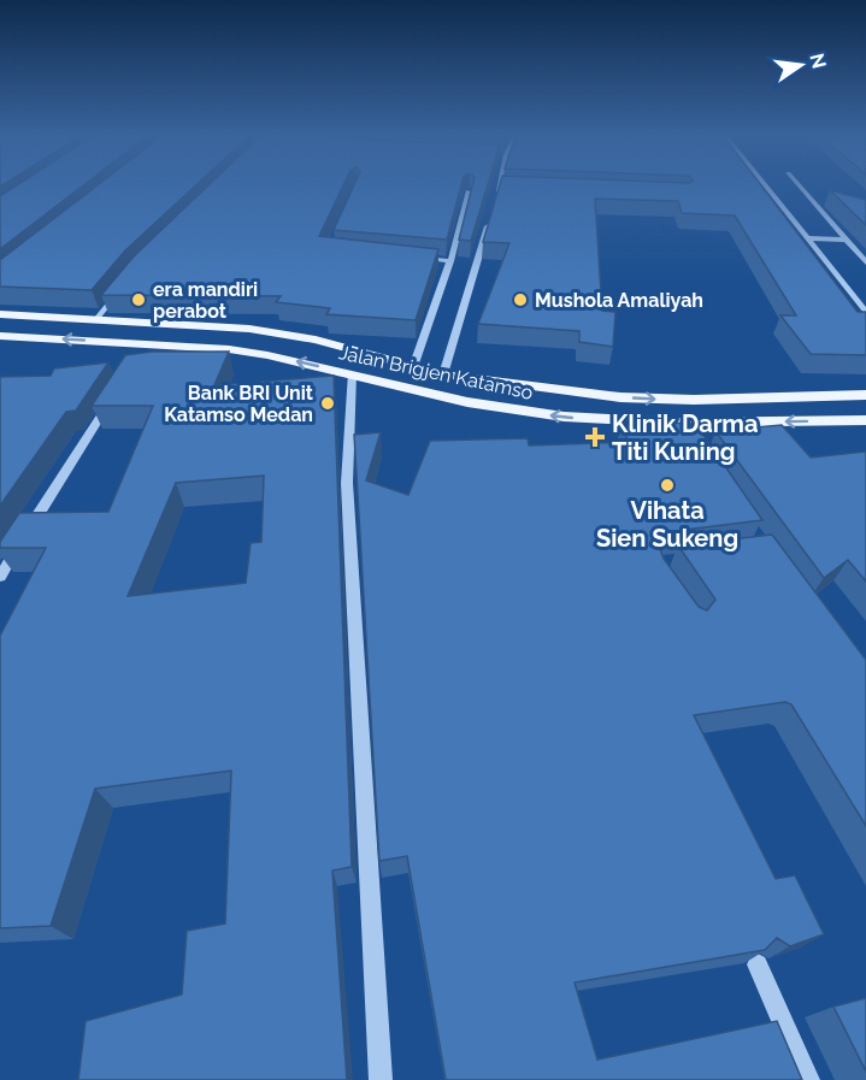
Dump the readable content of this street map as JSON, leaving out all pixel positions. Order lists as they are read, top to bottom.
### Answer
{
  "streets": {
    "main road": ["Jalan Brigjen Katamso"]
  },
  "places": {
    "other": [
      "era mandiri perabot",
      "Mushola Amaliyah",
      "Bank BRI Unit Katamso Medan",
      "Vihata Sien Sukeng"
    ],
    "health": ["Klinik Darma Titi Kuning"]
  },
  "north": "right"
}
